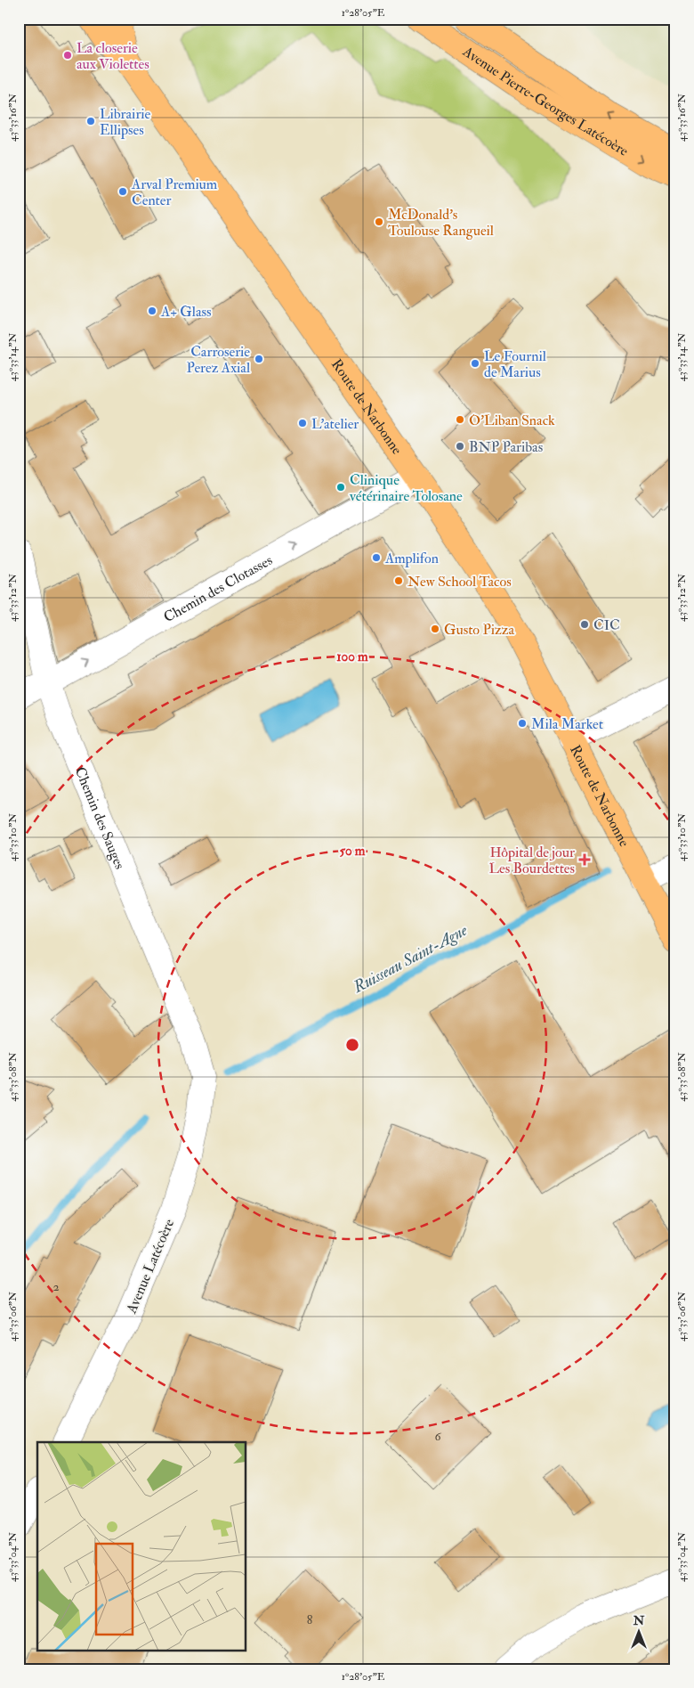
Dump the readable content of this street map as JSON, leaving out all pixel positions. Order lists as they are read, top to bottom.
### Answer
{
  "streets": {
    "main road": ["Avenue Pierre-Georges Latécoère", "Route de Narbonne"],
    "street": ["Chemin des Clotasses", "Chemin des Sauges", "Avenue Latécoère"]
  },
  "crossings": [
    ["Route de Narbonne", "Chemin des Clotasses"],
    ["Chemin des Clotasses", "Chemin des Sauges"],
    ["Chemin des Sauges", "Avenue Latécoère"]
  ],
  "one_way": ["Chemin des Clotasses"],
  "water": ["Ruisseau Saint-Agne"],
  "places": {
    "other": [
      "La closerie aux Violettes",
      "Librairie Ellipses",
      "Arval Premium Center",
      "McDonald's Toulouse Rangueil",
      "A+ Glass",
      "Carroserie Perez Axial",
      "Le Fournil de Marius",
      "O'Liban Snack",
      "L'atelier",
      "BNP Paribas",
      "Clinique vétérinaire Tolosane",
      "Amplifon",
      "New School Tacos",
      "CIC",
      "Gusto Pizza",
      "Mila Market"
    ],
    "health": ["Hôpital de jour Les Bourdettes"]
  },
  "house_numbers": ["2", "6", "8"],
  "north": "top",
  "coordinates": [
    "1°28'05\"E",
    "43°33'16\"N",
    "43°33'14\"N",
    "43°33'12\"N",
    "43°33'10\"N",
    "43°33'08\"N",
    "43°33'06\"N",
    "43°33'04\"N"
  ],
  "rings": ["100 m", "50 m"]
}
